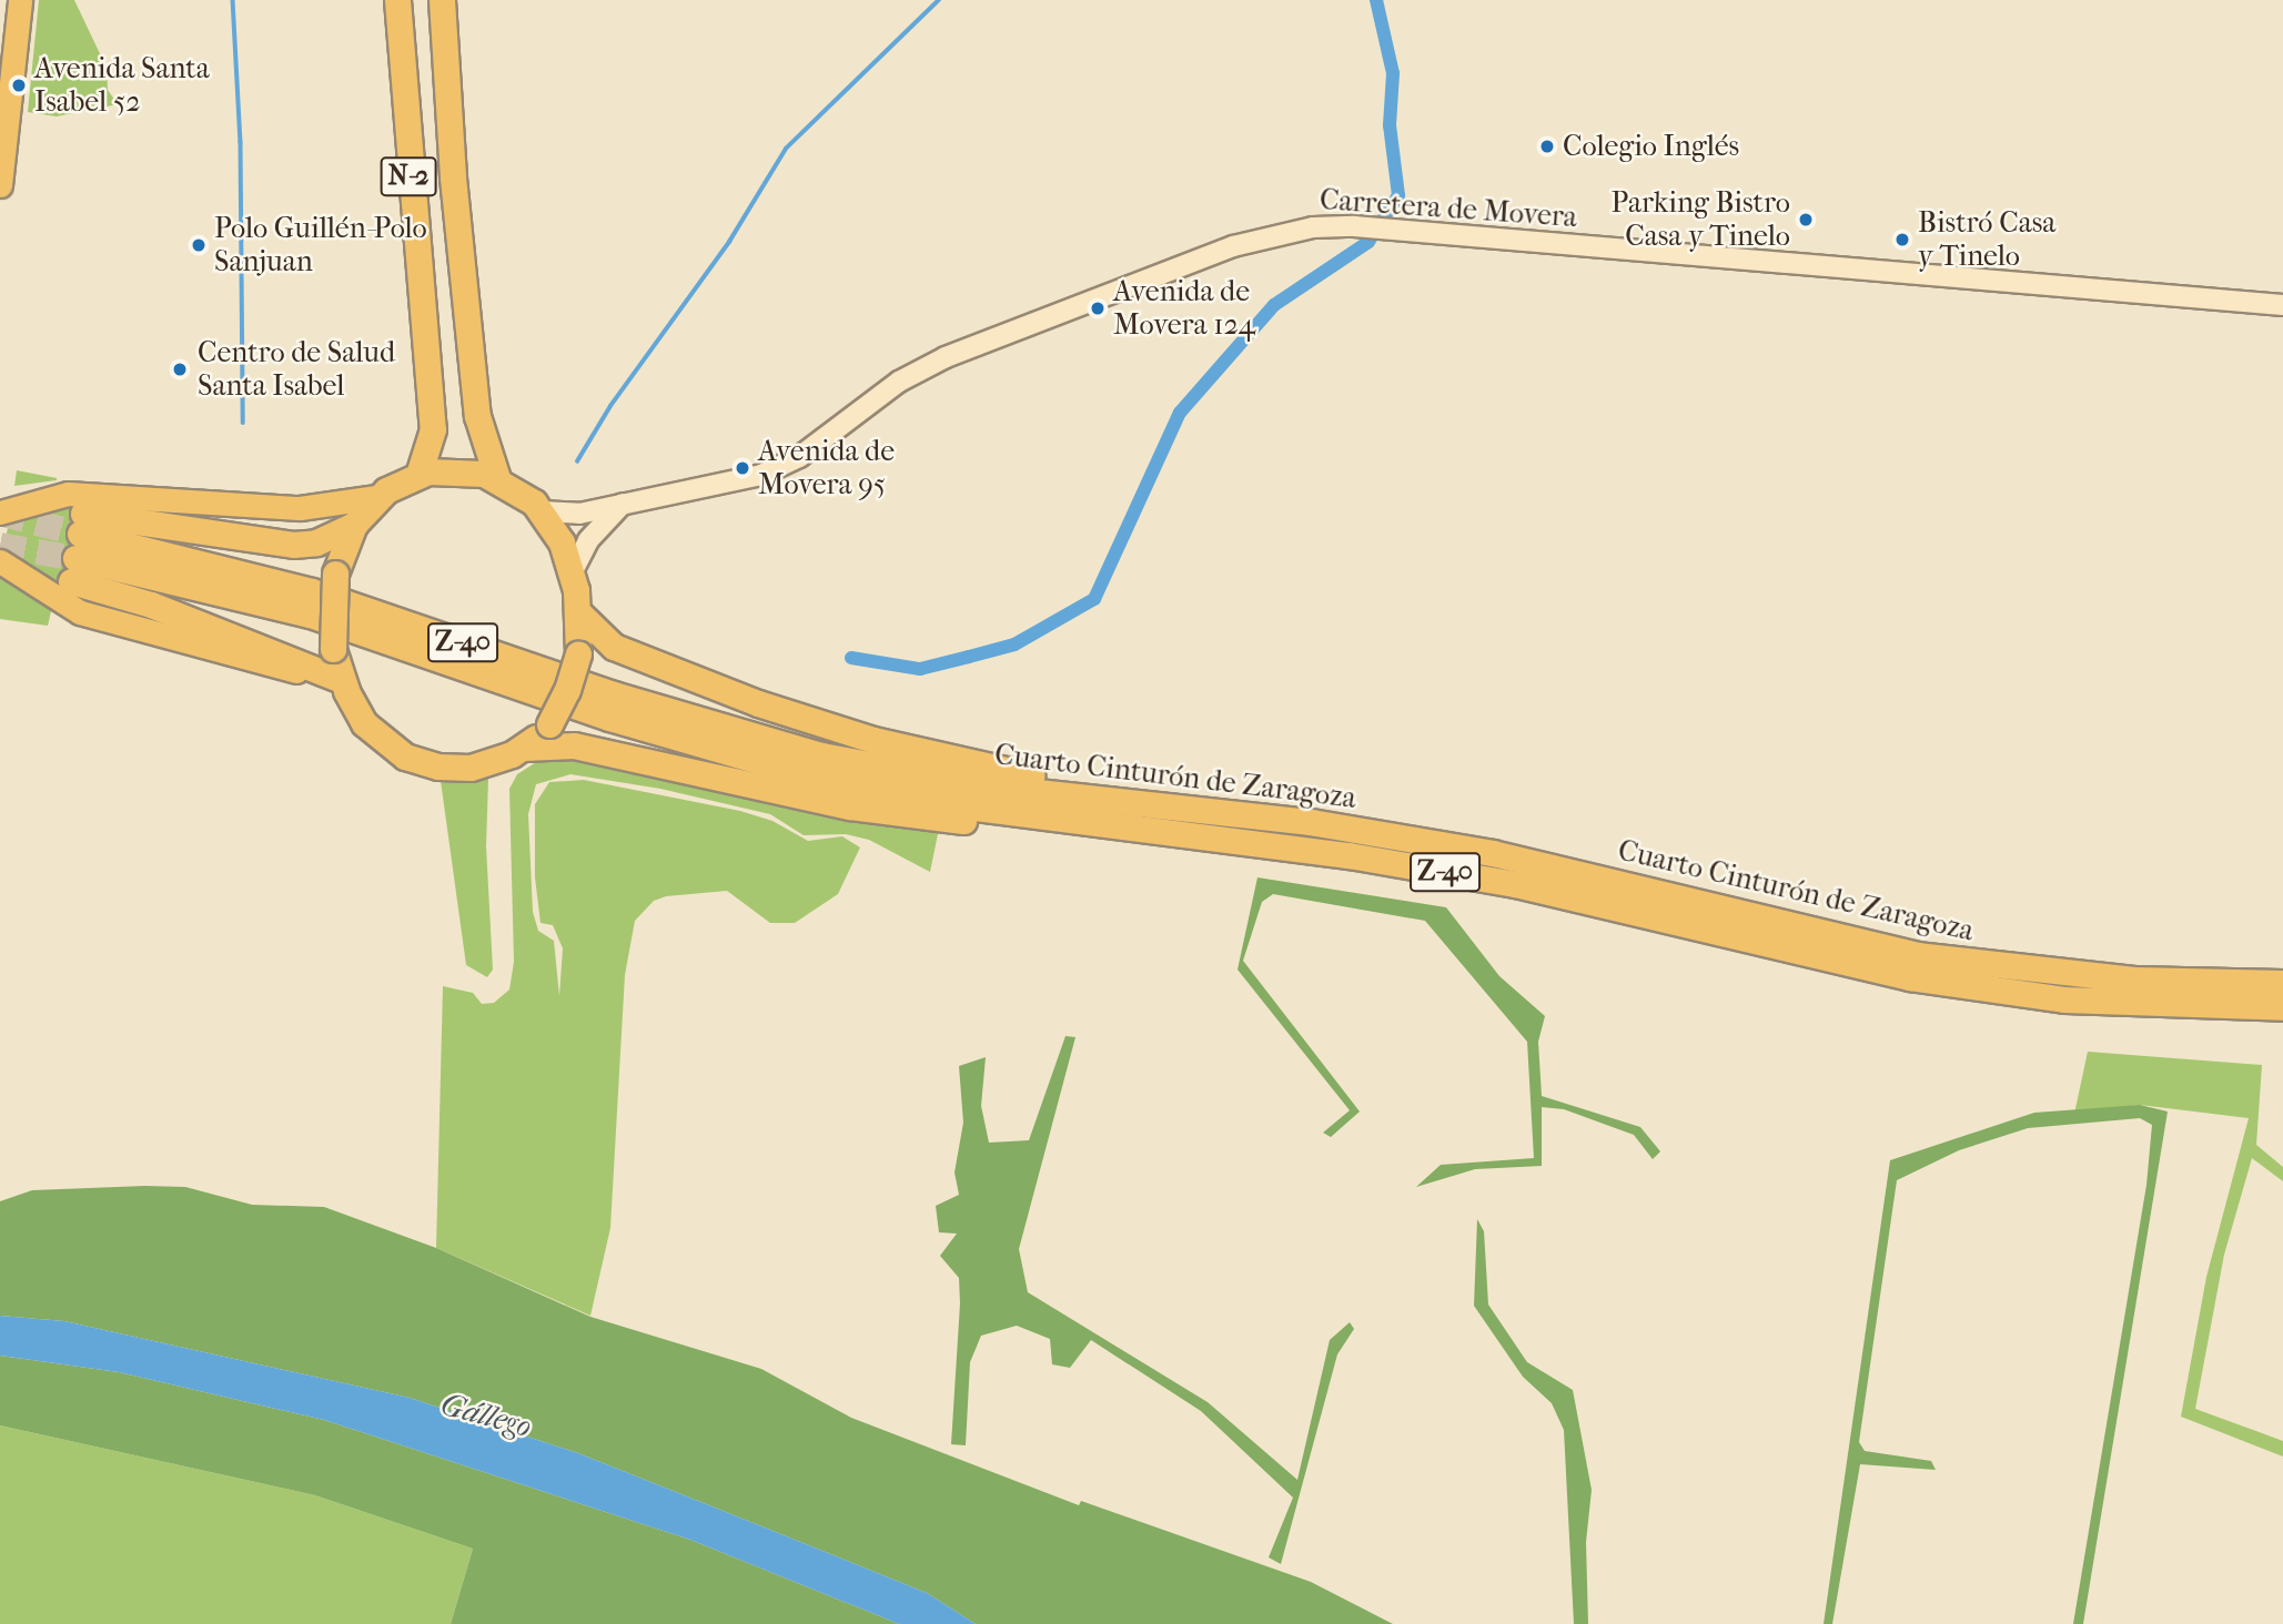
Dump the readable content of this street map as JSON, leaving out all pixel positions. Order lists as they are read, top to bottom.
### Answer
{
  "streets": {
    "highway": ["N-2", "Z-40", "Cuarto Cinturón de Zaragoza"],
    "main road": ["Carretera de Movera"]
  },
  "crossings": [
    ["N-2", "Carretera de Movera"],
    ["Z-40", "Cuarto Cinturón de Zaragoza"]
  ],
  "water": ["Gállego"],
  "places": [
    "Avenida Santa Isabel 52",
    "Colegio Inglés",
    "Parking Bistro Casa y Tinelo",
    "Bistró Casa y Tinelo",
    "Polo Guillén-Polo Sanjuan",
    "Avenida de Movera 124",
    "Centro de Salud Santa Isabel",
    "Avenida de Movera 95"
  ]
}
